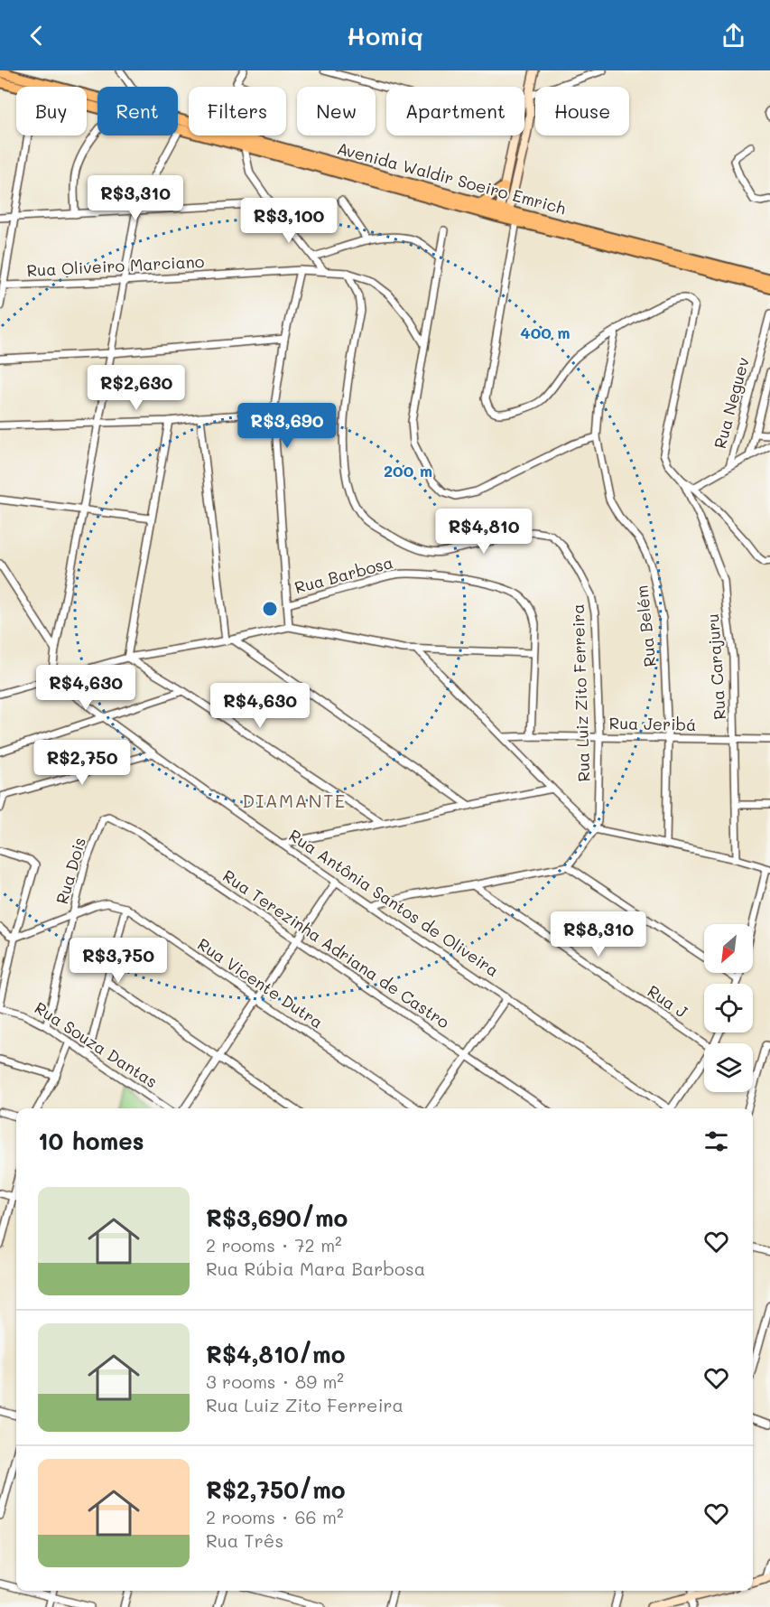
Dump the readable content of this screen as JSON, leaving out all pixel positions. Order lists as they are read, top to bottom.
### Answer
{
  "streets": {
    "main road": ["Avenida Waldir Soeiro Emrich"],
    "street": [
      "Rua Oliveiro Marciano",
      "Rua Neguev",
      "Rua Barbosa",
      "Rua Belém",
      "Rua Carajuru",
      "Rua Luiz Zito Ferreira",
      "Rua Jeribá",
      "Rua Dois",
      "Rua Antônia Santos de Oliveira",
      "Rua Terezinha Adriana de Castro",
      "Rua Vicente Dutra",
      "Rua J",
      "Rua Souza Dantas"
    ]
  },
  "crossings": [
    ["Rua Oliveiro Marciano", "Rua Luiz Zito Ferreira"],
    ["Rua Barbosa", "Rua Jeribá"],
    ["Rua Belém", "Rua Jeribá"],
    ["Rua Carajuru", "Rua Jeribá"],
    ["Rua Luiz Zito Ferreira", "Rua Jeribá"],
    ["Rua Dois", "Rua Terezinha Adriana de Castro"],
    ["Rua Dois", "Rua Souza Dantas"]
  ],
  "districts": ["DIAMANTE"],
  "north": "bottom left",
  "page": {
    "header": "Homiq",
    "chip": [
      "Buy",
      "Rent",
      "Filters",
      "New",
      "Apartment",
      "House"
    ],
    "price": [
      "R$3,310",
      "R$3,100",
      "R$2,630",
      "R$3,690",
      "R$4,810",
      "R$4,630",
      "R$4,630",
      "R$2,750",
      "R$8,310",
      "R$3,750"
    ],
    "heading": "10 homes",
    "list": [
      {
        "name": "R$3,690/mo",
        "note": "2 rooms · 72 m² · Rua Rúbia Mara Barbosa"
      },
      {
        "name": "R$4,810/mo",
        "note": "3 rooms · 89 m² · Rua Luiz Zito Ferreira"
      },
      {
        "name": "R$2,750/mo",
        "note": "2 rooms · 66 m² · Rua Três"
      }
    ]
  },
  "rings": ["400 m", "200 m"]
}
